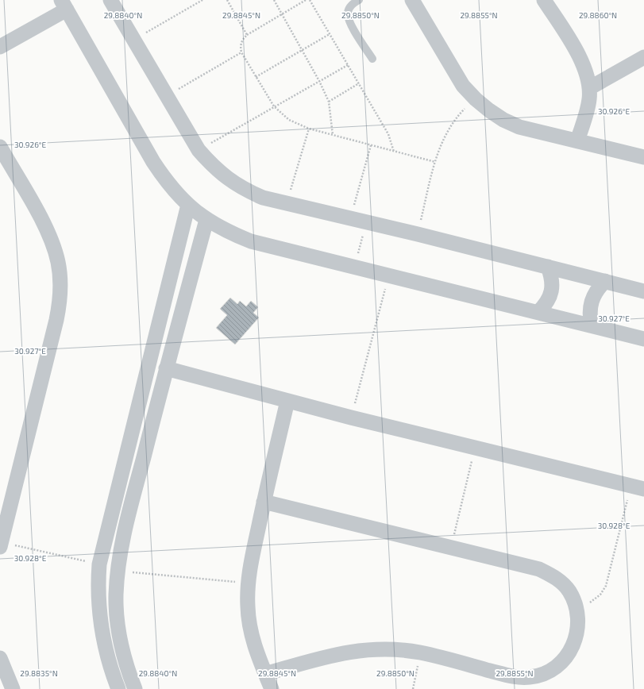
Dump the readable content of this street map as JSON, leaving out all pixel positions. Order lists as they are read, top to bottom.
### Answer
{
  "coordinates": [
    "29.8840°N",
    "29.8845°N",
    "29.8850°N",
    "29.8855°N",
    "29.8860°N",
    "30.926°E",
    "30.927°E",
    "30.928°E",
    "29.8835°N"
  ]
}
